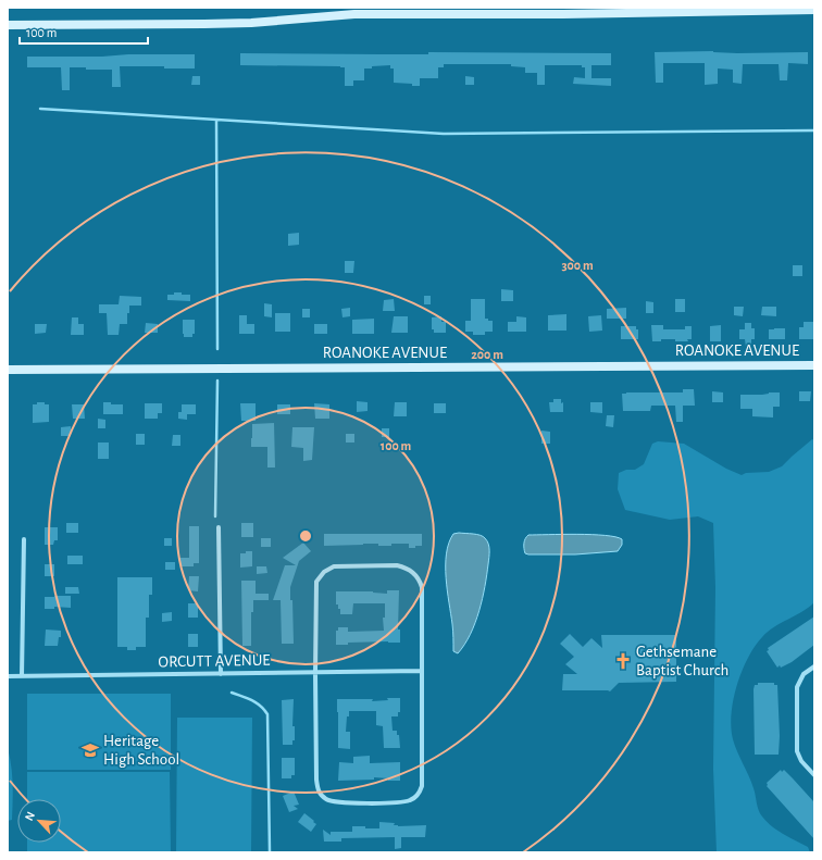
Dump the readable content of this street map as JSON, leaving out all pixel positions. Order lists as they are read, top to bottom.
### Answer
{
  "streets": {
    "main road": ["ROANOKE AVENUE"],
    "street": ["ORCUTT AVENUE"]
  },
  "places": {
    "church": ["Gethsemane Baptist Church"],
    "school or university": ["Heritage High School"]
  },
  "scale_bar": "100 m",
  "north": "top left",
  "rings": ["300 m", "200 m", "100 m"]
}
